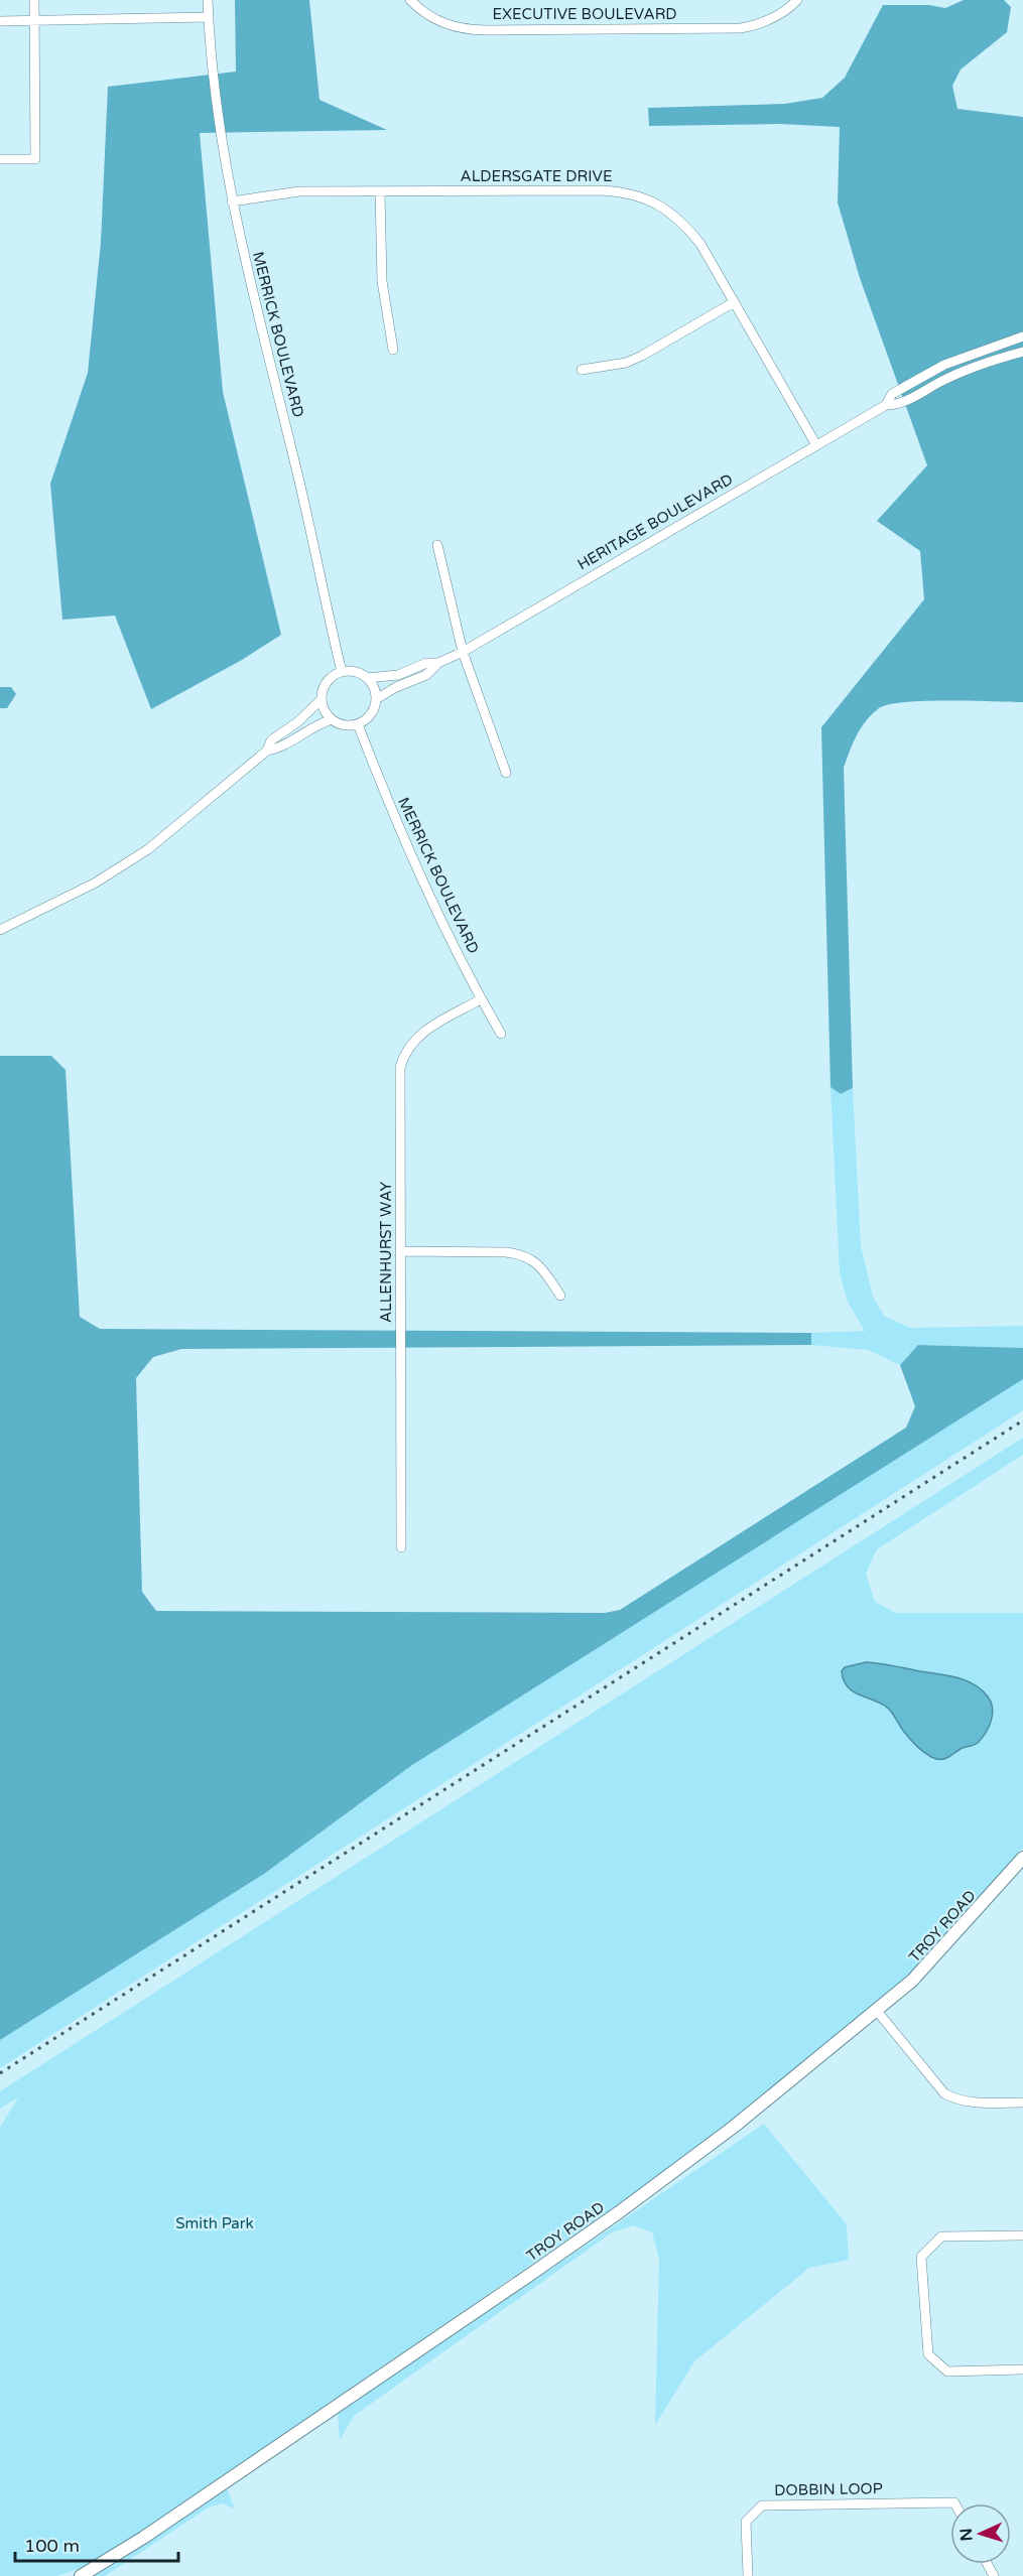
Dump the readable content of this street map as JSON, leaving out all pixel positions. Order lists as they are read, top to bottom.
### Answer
{
  "streets": {
    "street": [
      "EXECUTIVE BOULEVARD",
      "ALDERSGATE DRIVE",
      "MERRICK BOULEVARD",
      "HERITAGE BOULEVARD",
      "ALLENHURST WAY",
      "TROY ROAD",
      "DOBBIN LOOP"
    ]
  },
  "crossings": [
    ["ALDERSGATE DRIVE", "MERRICK BOULEVARD"],
    ["ALDERSGATE DRIVE", "HERITAGE BOULEVARD"],
    ["MERRICK BOULEVARD", "HERITAGE BOULEVARD"],
    ["MERRICK BOULEVARD", "ALLENHURST WAY"]
  ],
  "parks": ["Smith Park"],
  "scale_bar": "100 m",
  "north": "left"
}
